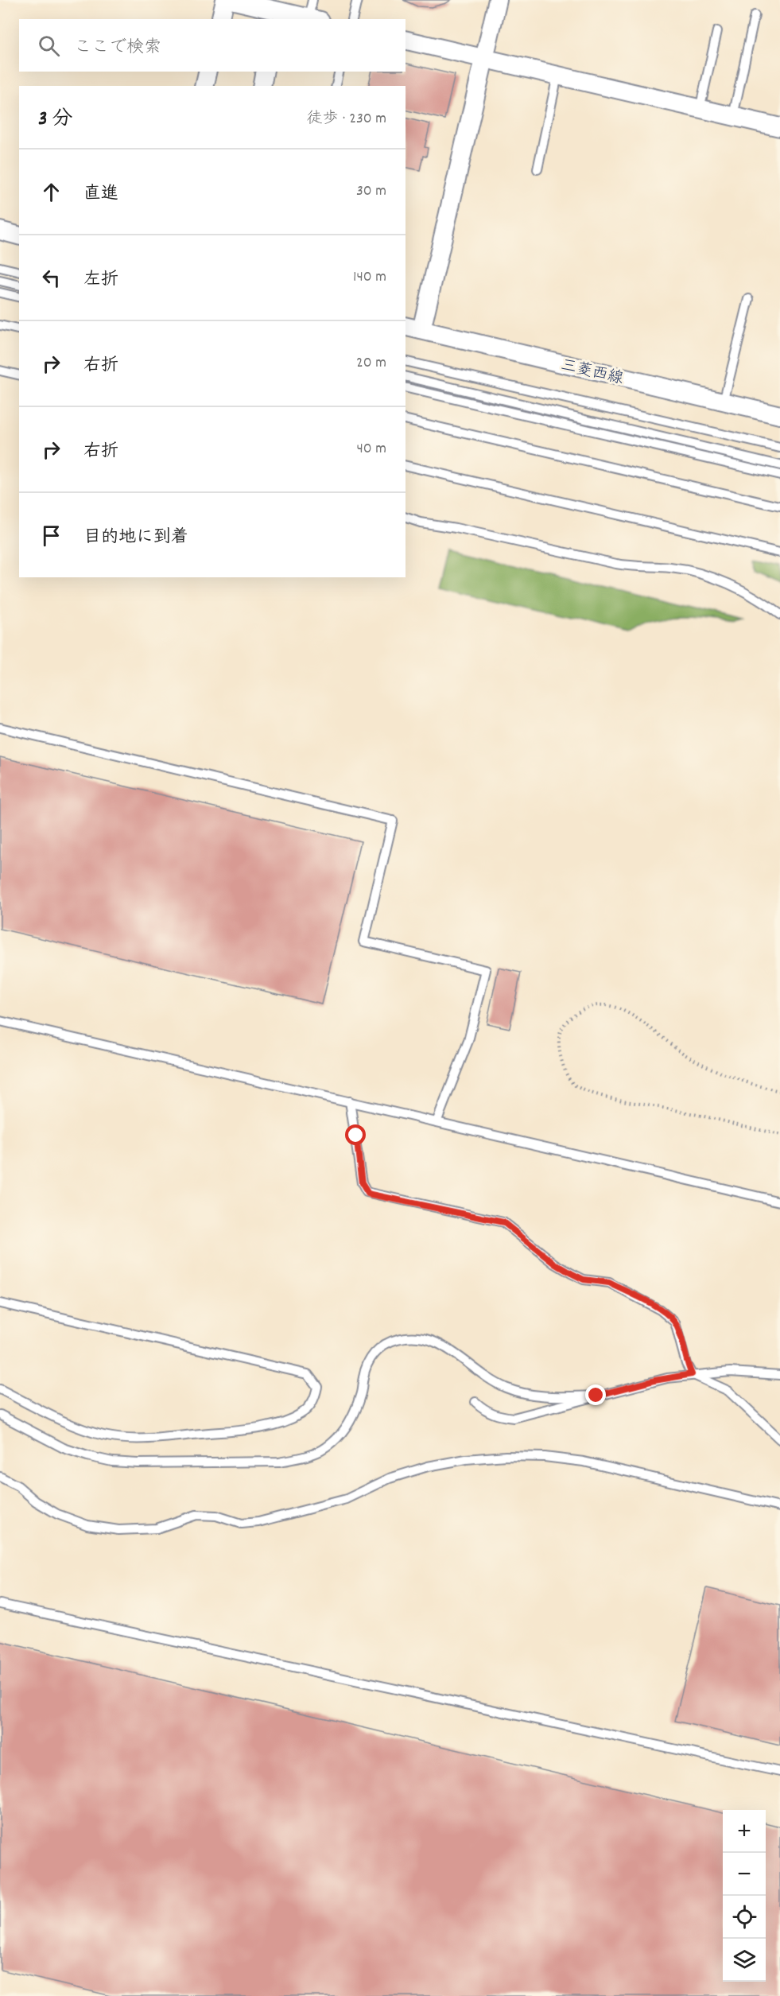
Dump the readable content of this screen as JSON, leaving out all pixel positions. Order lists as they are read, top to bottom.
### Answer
{
  "streets": {
    "street": ["三菱西線"]
  },
  "page": {
    "search": "ここで検索",
    "heading": ["3 分", "徒歩 · 230 m"],
    "list": [
      ["直進", "30 m"],
      ["左折", "140 m"],
      ["右折", "20 m"],
      ["右折", "40 m"],
      "目的地に到着"
    ],
    "map_buttons": ["+", "−"]
  }
}
